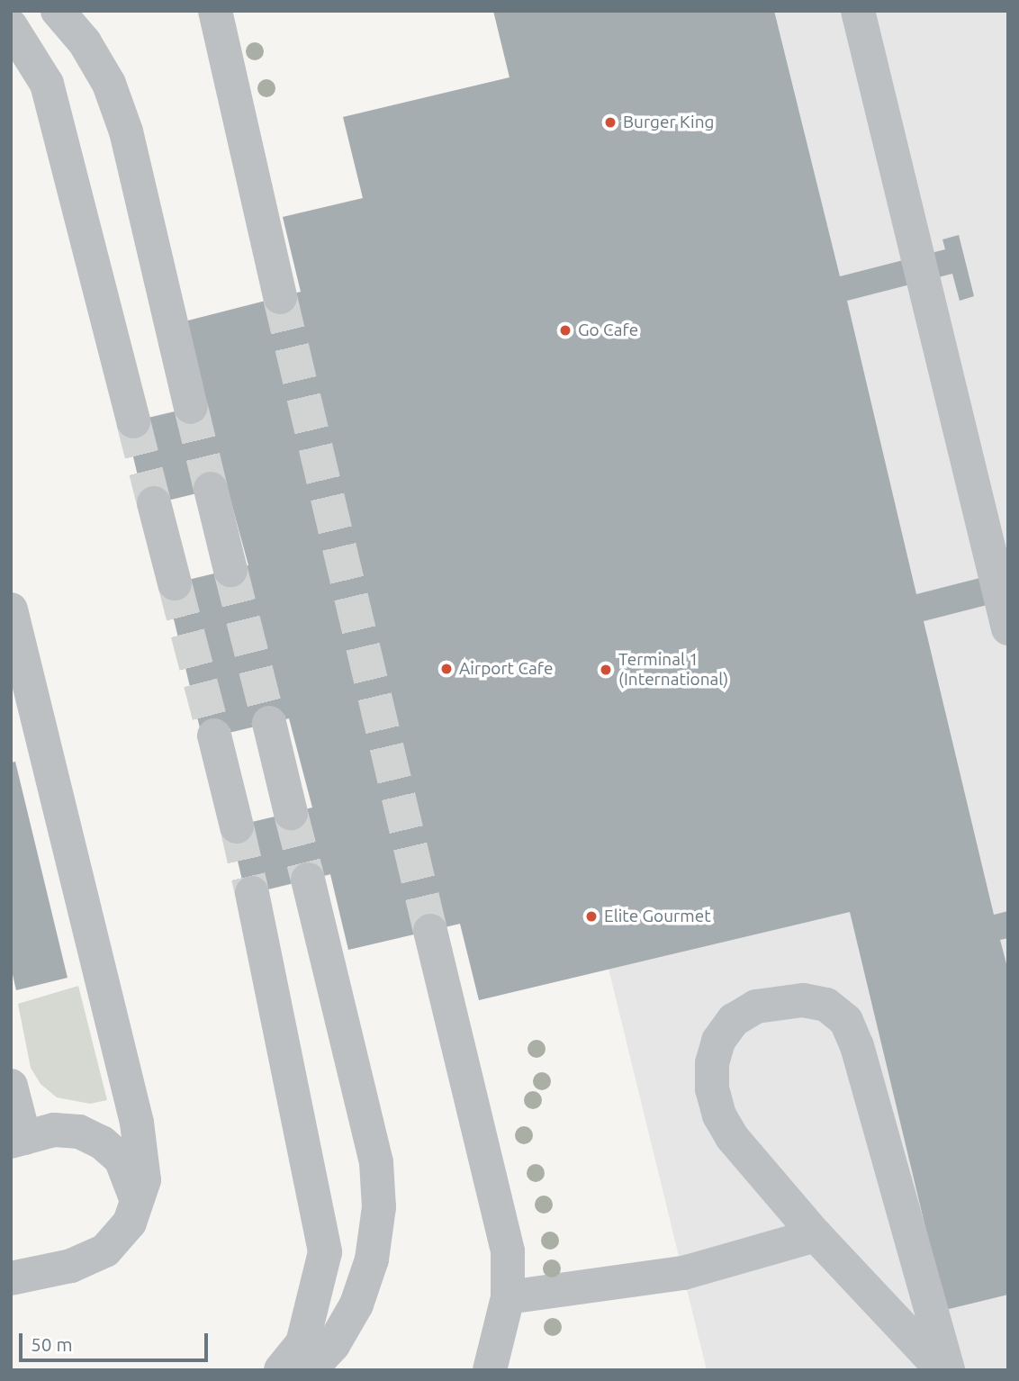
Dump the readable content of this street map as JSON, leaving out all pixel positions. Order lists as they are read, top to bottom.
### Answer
{
  "places": [
    "Burger King",
    "Go Cafe",
    "Airport Cafe",
    "Terminal 1 (International)",
    "Elite Gourmet"
  ],
  "scale_bar": "50 m"
}
